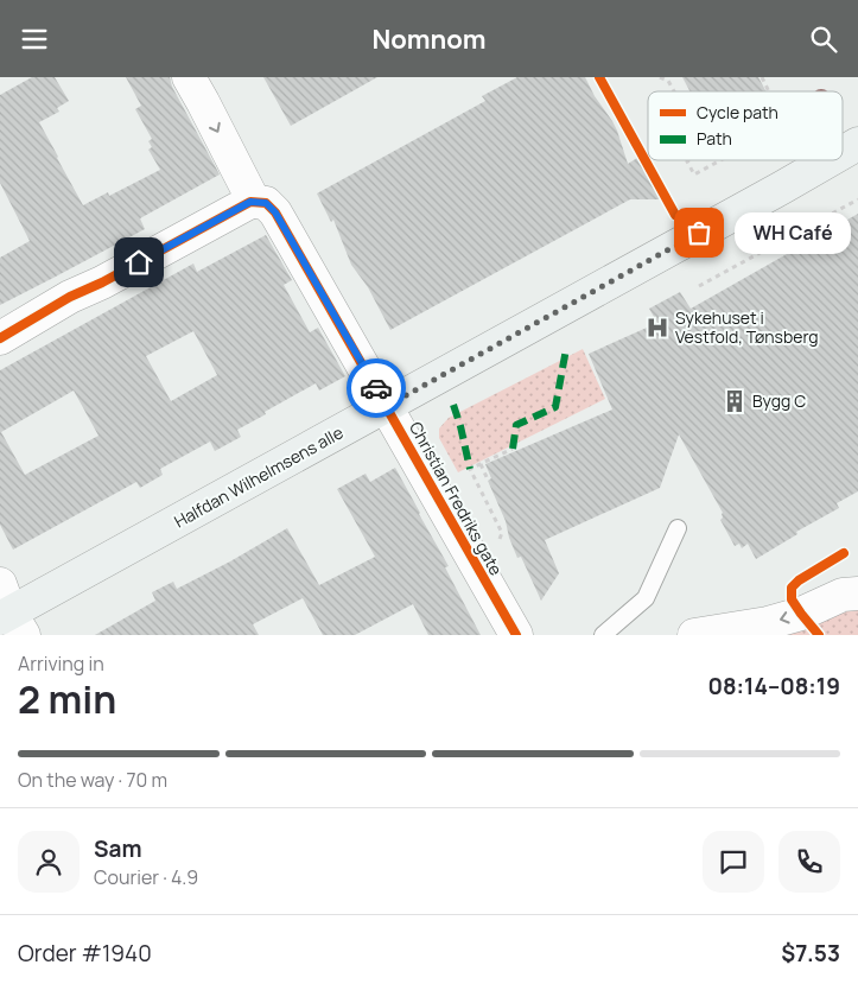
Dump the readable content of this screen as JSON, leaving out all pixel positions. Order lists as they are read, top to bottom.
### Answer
{
  "streets": {
    "main road": ["Halfdan Wilhelmsens alle"],
    "street": ["Christian Fredriks gate"]
  },
  "crossings": [
    ["Halfdan Wilhelmsens alle", "Christian Fredriks gate"]
  ],
  "places": {
    "other": ["WH Café"],
    "hospital": ["Sykehuset i Vestfold, Tønsberg"],
    "building": ["Bygg C"]
  },
  "legend": ["Cycle path", "Path"],
  "page": {
    "header": "Nomnom",
    "bubble": "WH Café",
    "heading": ["2 min", "Arriving in", "08:14–08:19"],
    "panel": [
      "Sam",
      "Courier · 4.9",
      "Order #1940",
      "$7.53"
    ],
    "bar": "On the way · 70 m"
  }
}
